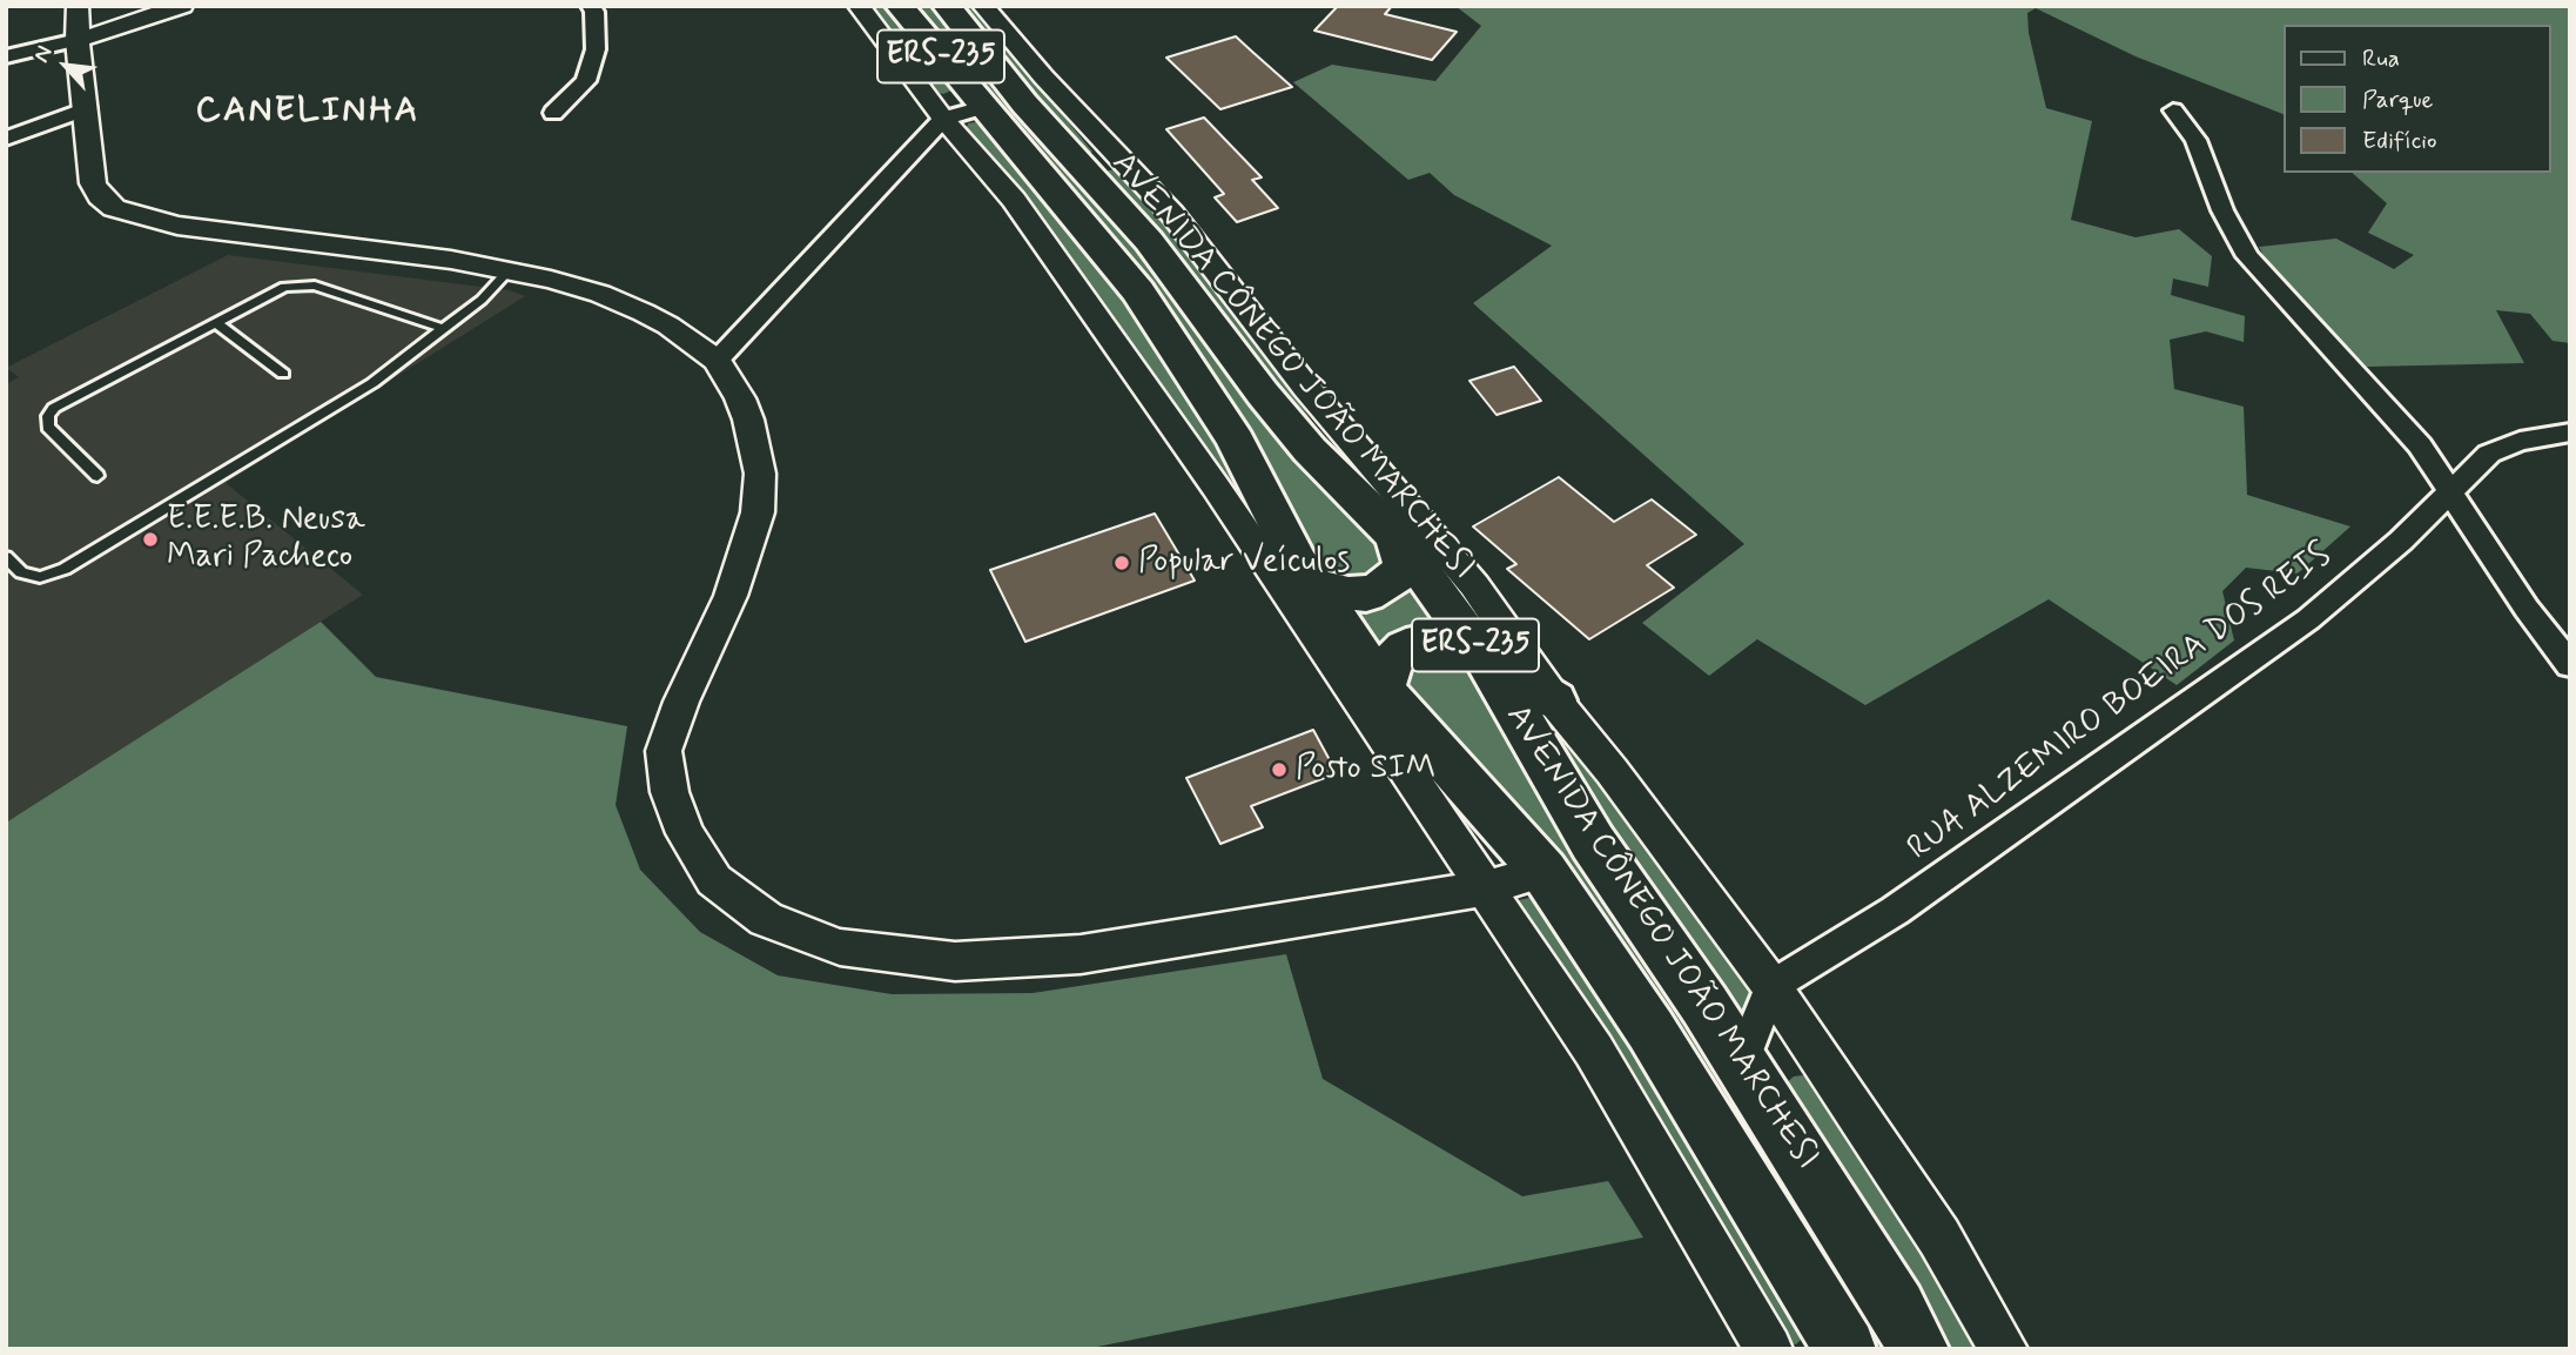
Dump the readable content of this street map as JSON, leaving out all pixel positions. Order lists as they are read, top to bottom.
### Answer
{
  "streets": {
    "main road": ["ERS-235", "AVENIDA CÔNEGO JOÃO MARCHESI"],
    "street": ["RUA ALZEMIRO BOEIRA DOS REIS"]
  },
  "crossings": [
    ["AVENIDA CÔNEGO JOÃO MARCHESI", "RUA ALZEMIRO BOEIRA DOS REIS"]
  ],
  "districts": ["CANELINHA"],
  "places": ["E.E.E.B. Neusa Mari Pacheco", "Popular Veículos", "Posto SIM"],
  "legend": ["Rua", "Parque", "Edifício"],
  "north": "top left"
}
